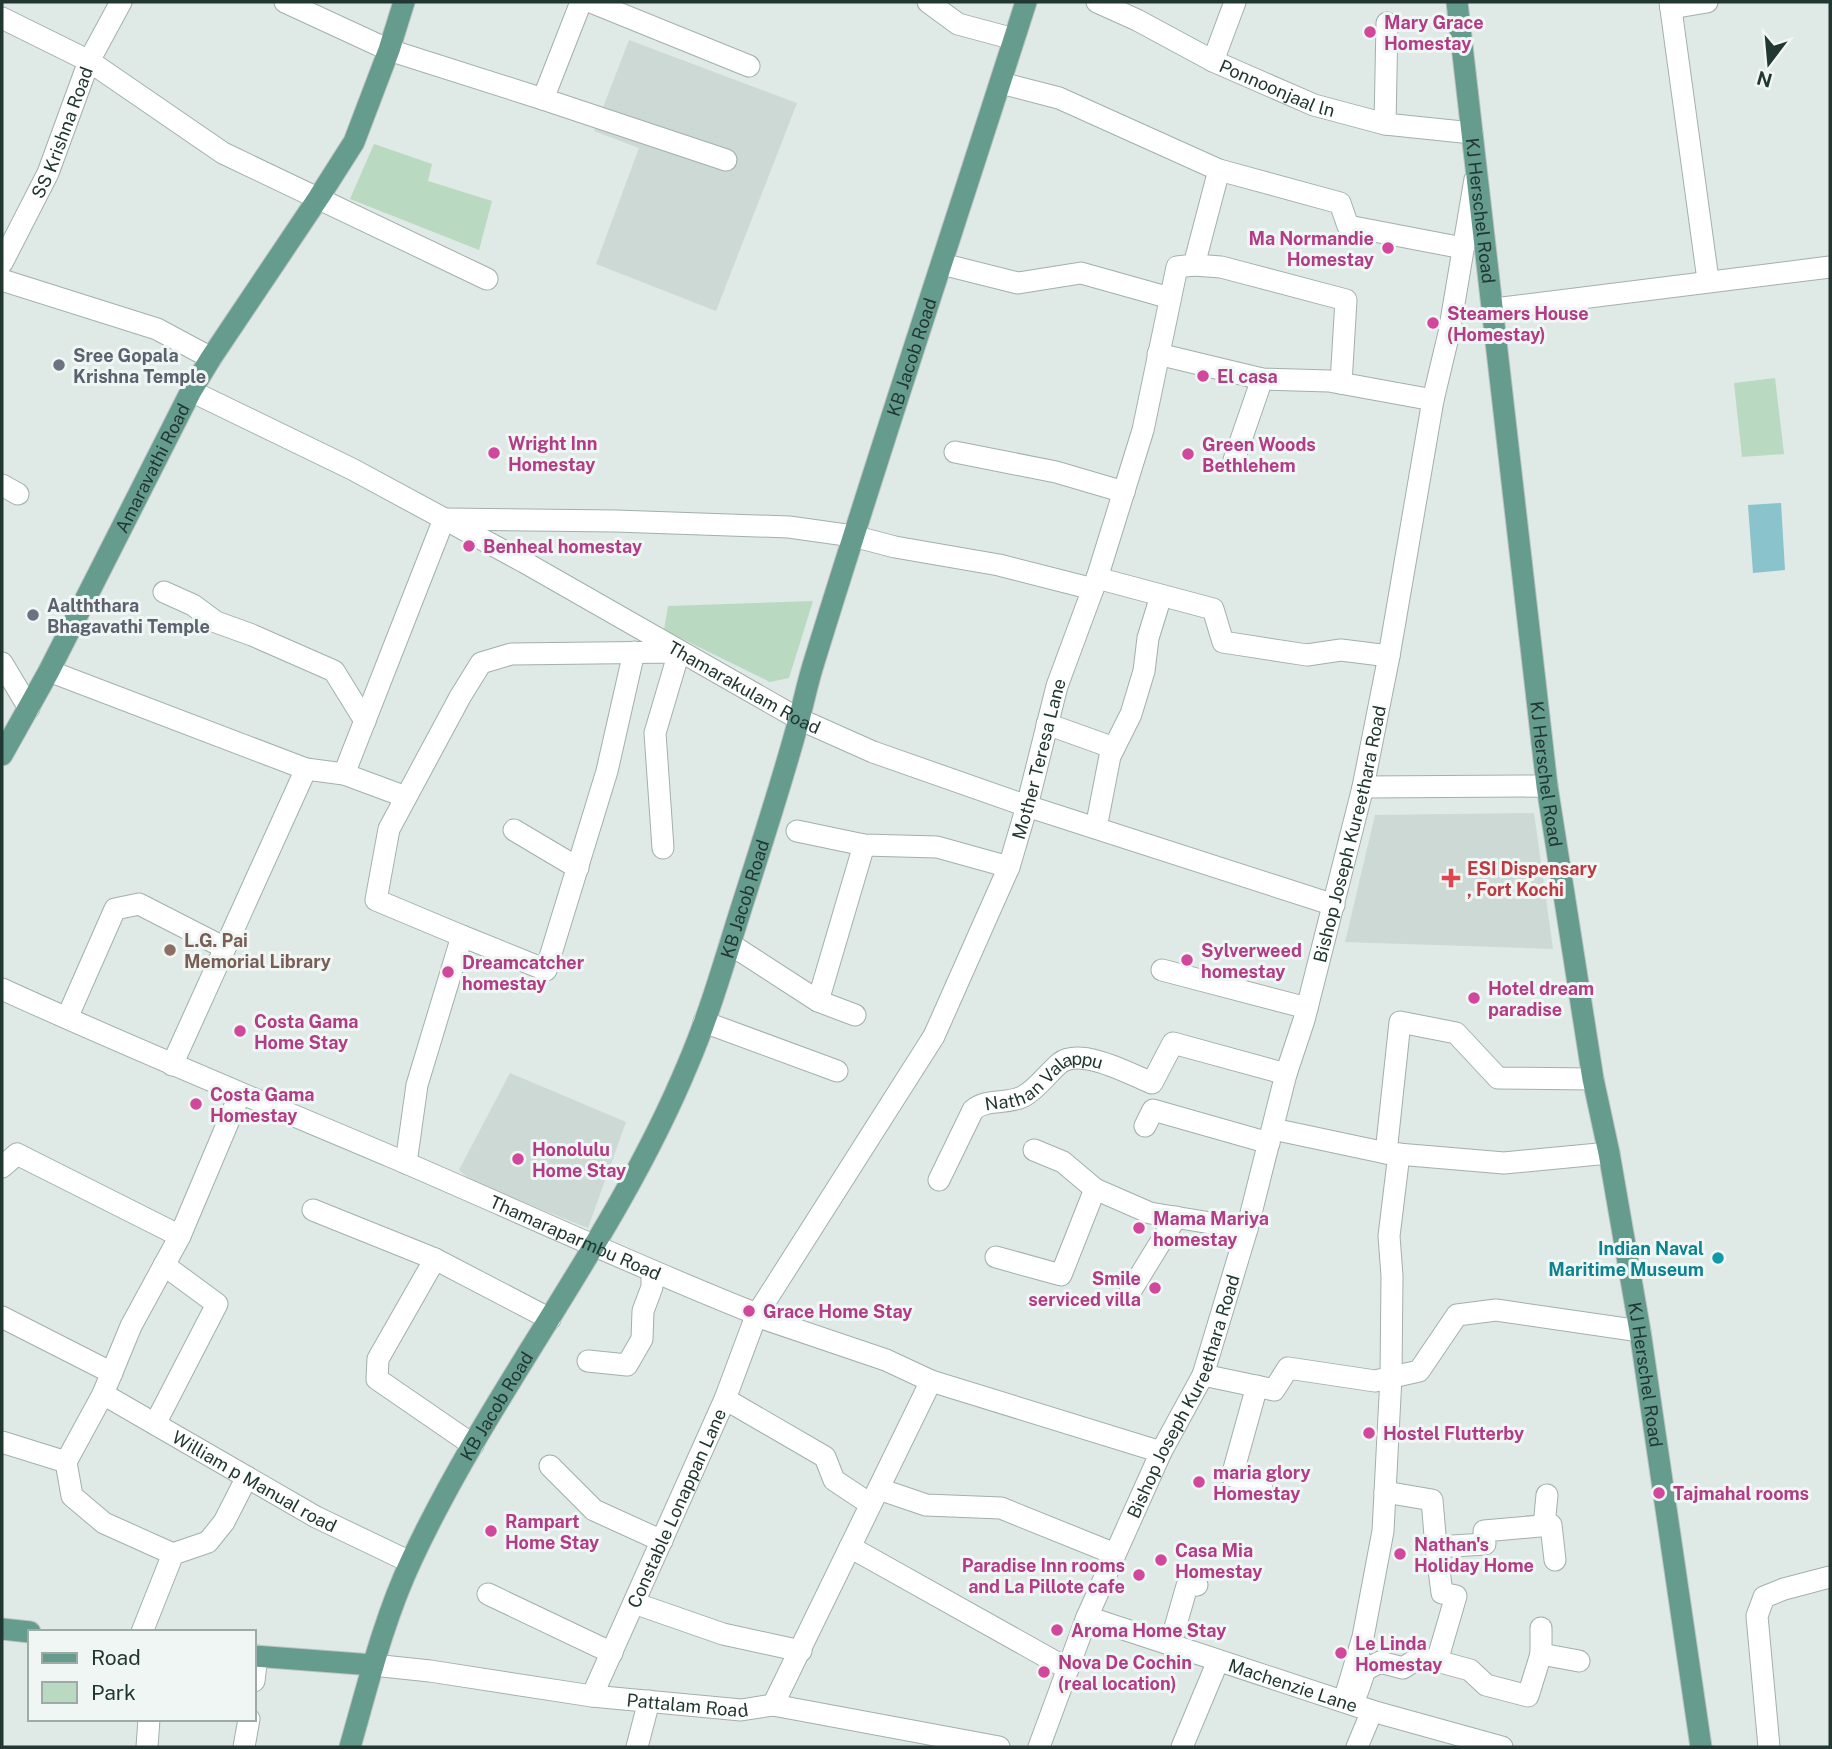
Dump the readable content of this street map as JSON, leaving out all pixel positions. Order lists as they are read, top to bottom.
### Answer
{
  "streets": {
    "main road": ["KJ Herschel Road", "KB Jacob Road", "Amaravathi Road"],
    "street": [
      "Ponnoonjaal ln",
      "SS Krishna Road",
      "Thamarakulam Road",
      "Mother Teresa Lane",
      "Bishop Joseph Kureethara Road",
      "Nathan Valappu",
      "Thamaraparmbu Road",
      "William p Manual road",
      "Constable Lonappan Lane",
      "Machenzie Lane",
      "Pattalam Road"
    ]
  },
  "crossings": [
    ["Ponnoonjaal ln", "KJ Herschel Road"],
    ["KJ Herschel Road", "Bishop Joseph Kureethara Road"],
    ["KB Jacob Road", "Thamarakulam Road"],
    ["KB Jacob Road", "Thamaraparmbu Road"],
    ["KB Jacob Road", "William p Manual road"],
    ["KB Jacob Road", "Pattalam Road"],
    ["Amaravathi Road", "Thamarakulam Road"],
    ["Thamarakulam Road", "Mother Teresa Lane"],
    ["Thamarakulam Road", "Bishop Joseph Kureethara Road"],
    ["Mother Teresa Lane", "Thamaraparmbu Road"],
    ["Mother Teresa Lane", "Constable Lonappan Lane"],
    ["Bishop Joseph Kureethara Road", "Nathan Valappu"],
    ["Bishop Joseph Kureethara Road", "Thamaraparmbu Road"],
    ["Bishop Joseph Kureethara Road", "Machenzie Lane"],
    ["Thamaraparmbu Road", "Constable Lonappan Lane"],
    ["Constable Lonappan Lane", "Pattalam Road"]
  ],
  "places": {
    "other": [
      "Mary Grace Homestay",
      "Ma Normandie Homestay",
      "Steamers House (Homestay)",
      "Sree Gopala Krishna Temple",
      "El casa",
      "Wright Inn Homestay",
      "Green Woods Bethlehem",
      "Benheal homestay",
      "Aalththara Bhagavathi Temple",
      "L.G. Pai Memorial Library",
      "Sylverweed homestay",
      "Dreamcatcher homestay",
      "Hotel dream paradise",
      "Costa Gama Home Stay",
      "Costa Gama Homestay",
      "Honolulu Home Stay",
      "Mama Mariya homestay",
      "Indian Naval Maritime Museum",
      "Smile serviced villa",
      "Grace Home Stay",
      "Hostel Flutterby",
      "maria glory Homestay",
      "Tajmahal rooms",
      "Rampart Home Stay",
      "Nathan's Holiday Home",
      "Casa Mia Homestay",
      "Paradise Inn rooms and La Pillote cafe",
      "Aroma Home Stay",
      "Le Linda Homestay",
      "Nova De Cochin (real location)"
    ],
    "health": ["ESI Dispensary , Fort Kochi"]
  },
  "legend": ["Road", "Park"],
  "north": "bottom"
}
